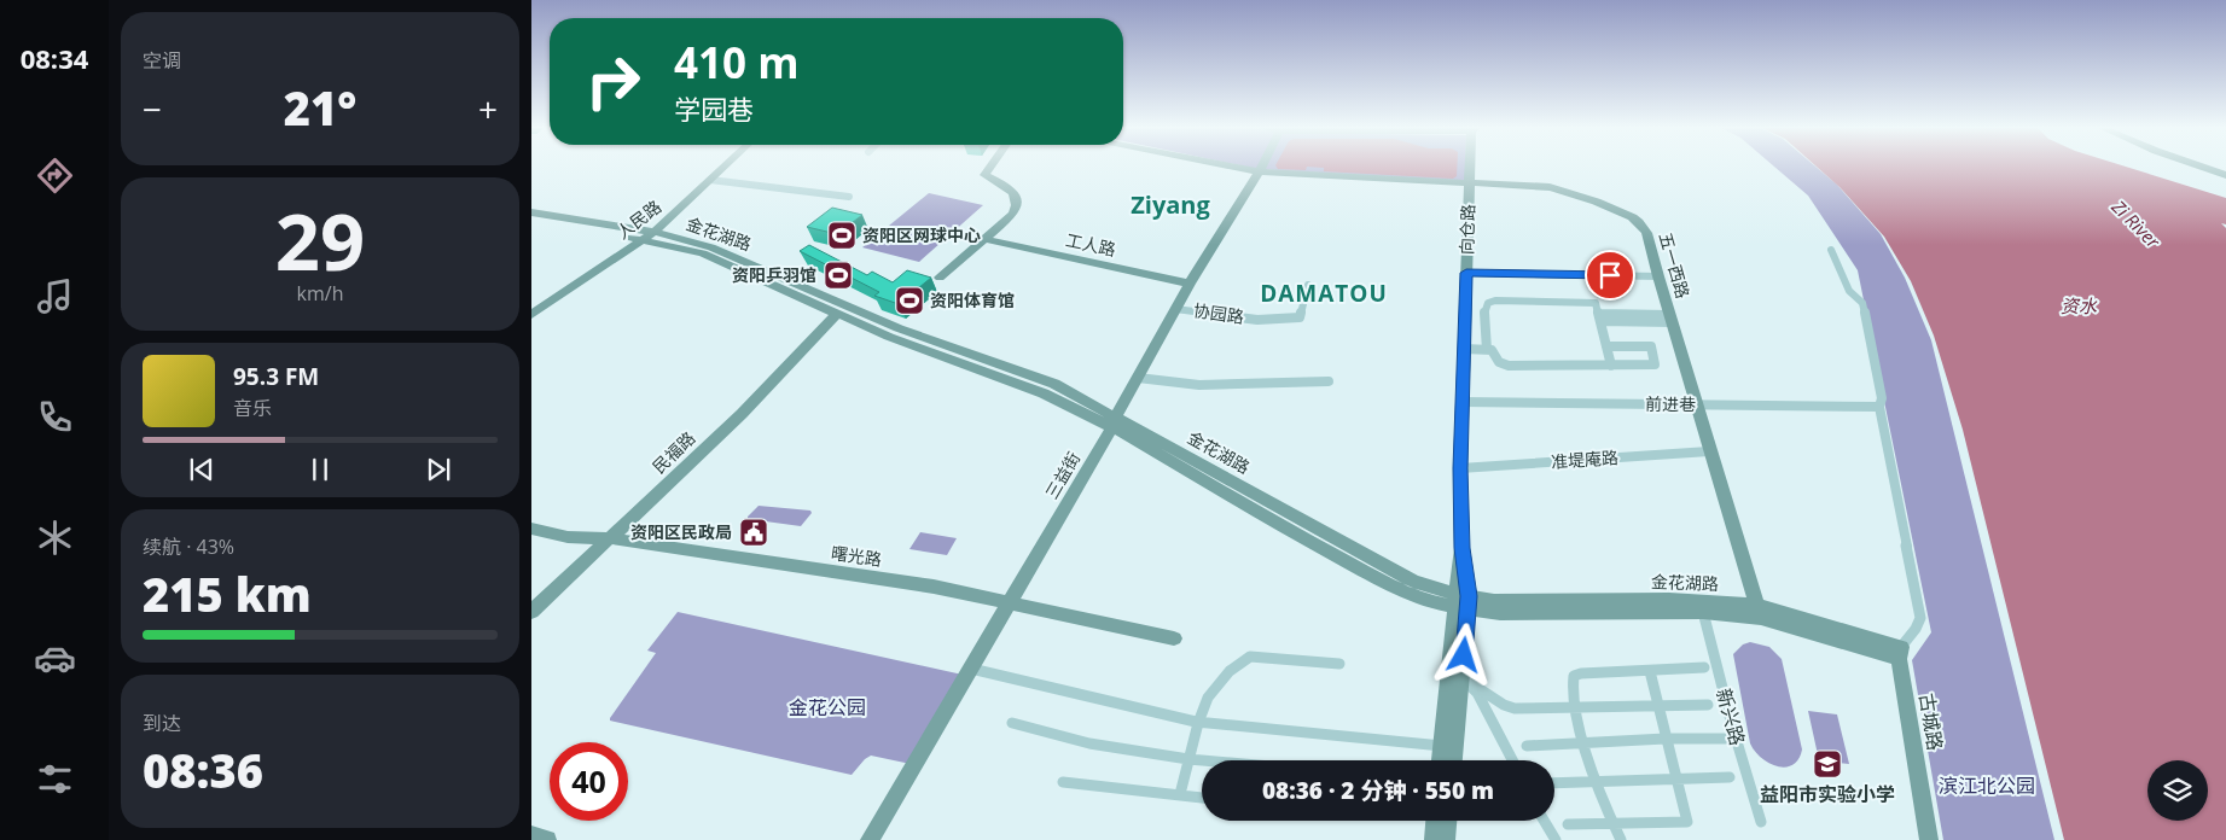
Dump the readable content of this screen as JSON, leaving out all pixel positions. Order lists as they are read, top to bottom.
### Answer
{
  "streets": {
    "street": [
      "人民路",
      "向仓路",
      "金花湖路",
      "工人路",
      "五一西路",
      "协园路",
      "前进巷",
      "民福路",
      "准堤庵路",
      "三益街",
      "曙光路",
      "新兴路",
      "古城路"
    ]
  },
  "crossings": [
    ["人民路", "金花湖路"],
    ["向仓路", "金花湖路"],
    ["向仓路", "五一西路"],
    ["向仓路", "前进巷"],
    ["向仓路", "准堤庵路"],
    ["金花湖路", "五一西路"],
    ["金花湖路", "三益街"],
    ["工人路", "三益街"],
    ["五一西路", "前进巷"],
    ["五一西路", "准堤庵路"],
    ["五一西路", "三益街"],
    ["协园路", "三益街"],
    ["民福路", "曙光路"],
    ["三益街", "曙光路"]
  ],
  "districts": ["Ziyang", "DAMATOU"],
  "water": ["Zi River", "资水"],
  "parks": ["金花公园", "滨江北公园"],
  "places": {
    "sports": ["资阳区网球中心", "资阳乒羽馆", "资阳体育馆"],
    "public building": ["资阳区民政局"],
    "school or university": ["益阳市实验小学"]
  },
  "page": {
    "tabs": "08:34",
    "tile": [
      "空调",
      ["29", "km/h"],
      ["续航 · 43%", "215 km"],
      ["到达", "08:36"]
    ],
    "turn": ["410 m", "学园巷"],
    "heat": ["−", "21°", "+"],
    "song": ["95.3 FM", "音乐"],
    "limit": "40",
    "trip": "08:36 · 2 分钟 · 550 m"
  }
}
